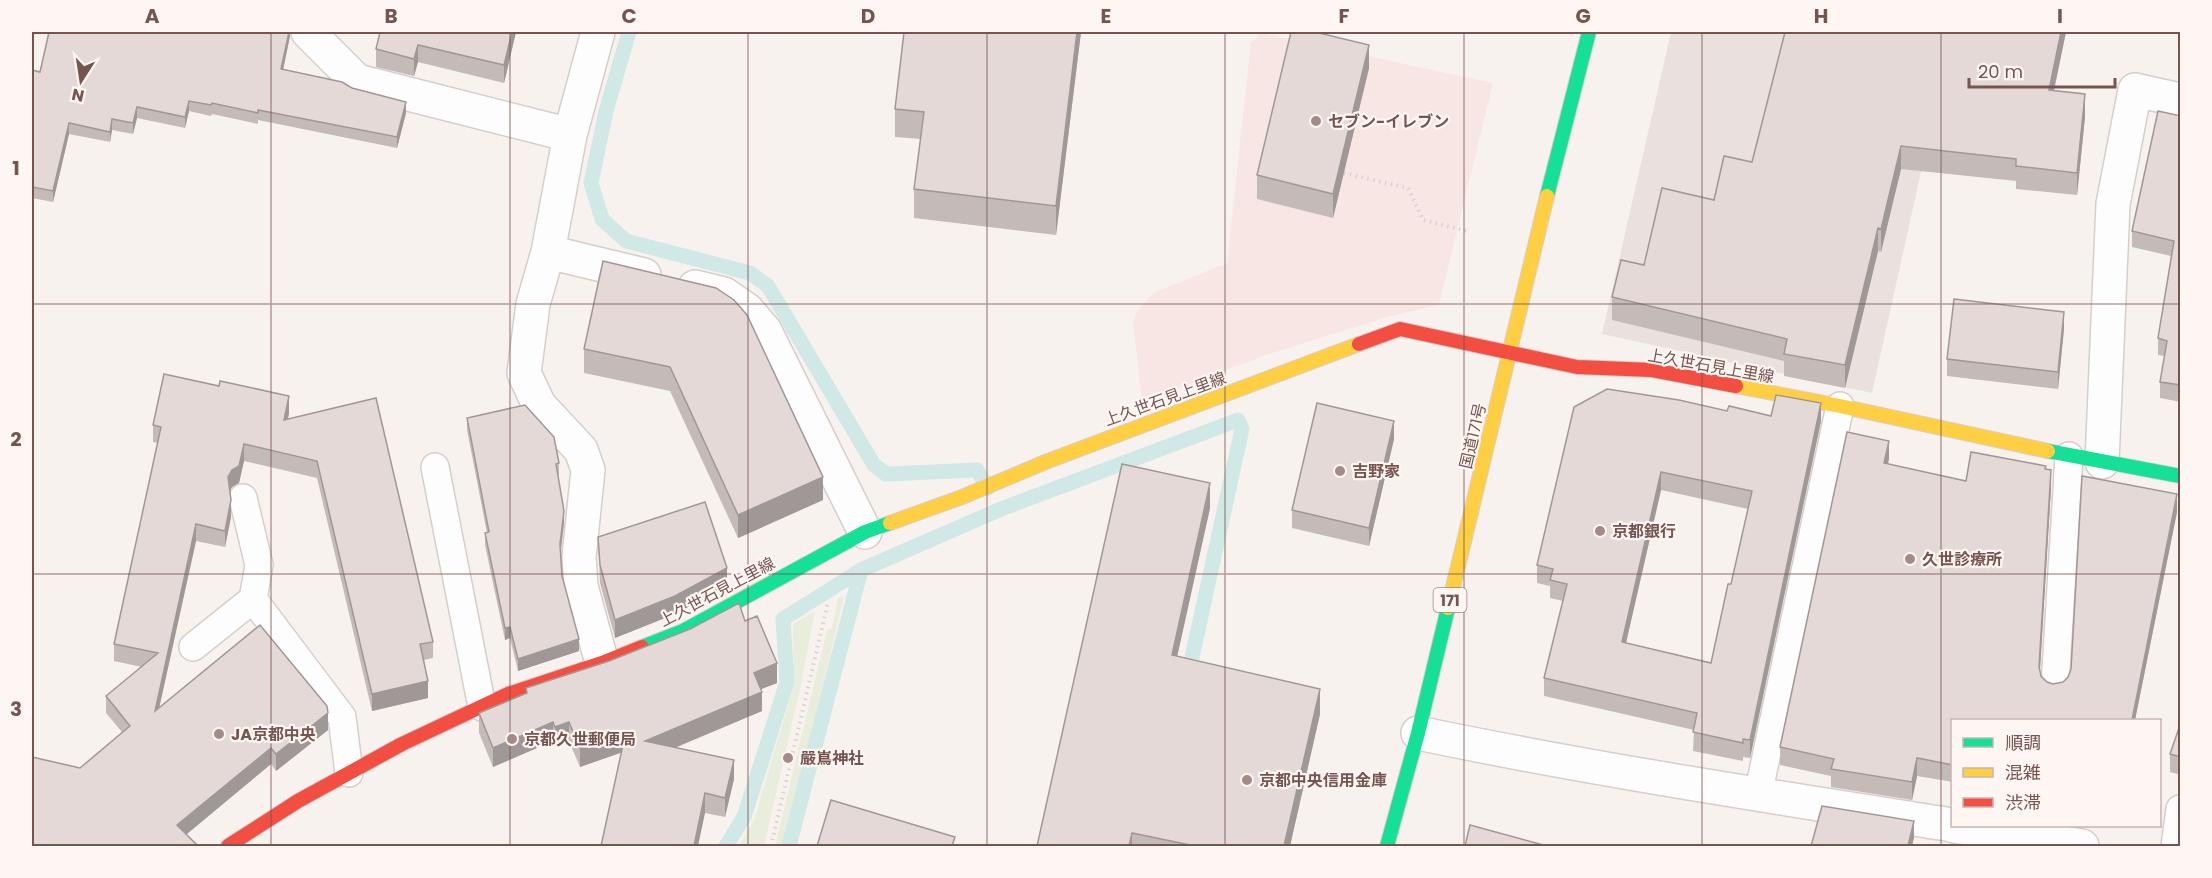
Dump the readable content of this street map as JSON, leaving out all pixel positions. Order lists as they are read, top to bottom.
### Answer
{
  "streets": {
    "main road": ["上久世石見上里線", "国道171号", "171"]
  },
  "crossings": [
    ["上久世石見上里線", "国道171号"]
  ],
  "places": [
    "セブン-イレブン",
    "吉野家",
    "京都銀行",
    "久世診療所",
    "JA京都中央",
    "京都久世郵便局",
    "嚴嶌神社",
    "京都中央信用金庫"
  ],
  "legend": ["順調", "混雑", "渋滞"],
  "scale_bar": "20 m",
  "north": "bottom",
  "grid": {
    "columns": [
      "A",
      "B",
      "C",
      "D",
      "E",
      "F",
      "G",
      "H",
      "I"
    ],
    "rows": ["1", "2", "3"]
  }
}
